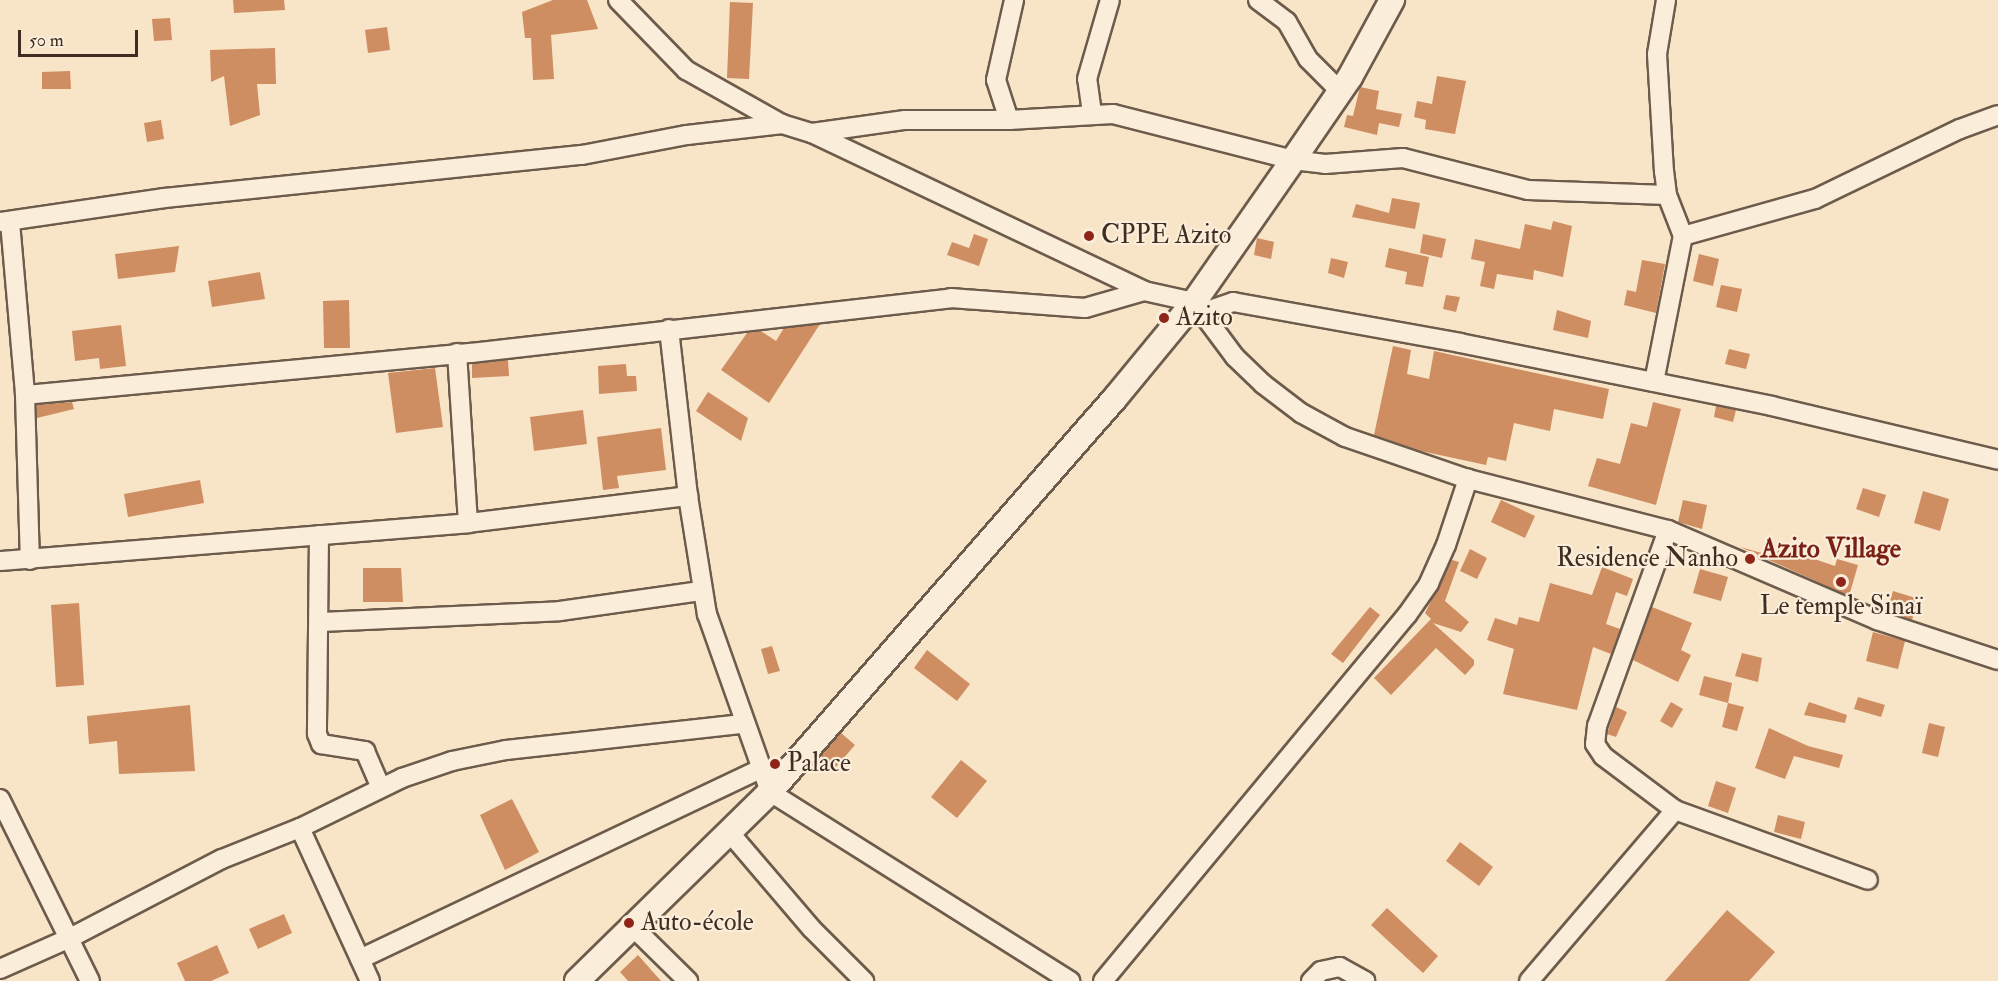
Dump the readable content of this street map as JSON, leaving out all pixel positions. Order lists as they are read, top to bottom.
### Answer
{
  "districts": ["Azito Village"],
  "places": [
    "CPPE Azito",
    "Azito",
    "Residence Nanho",
    "Le temple Sinaï",
    "Palace",
    "Auto-école"
  ],
  "scale_bar": "50 m"
}
